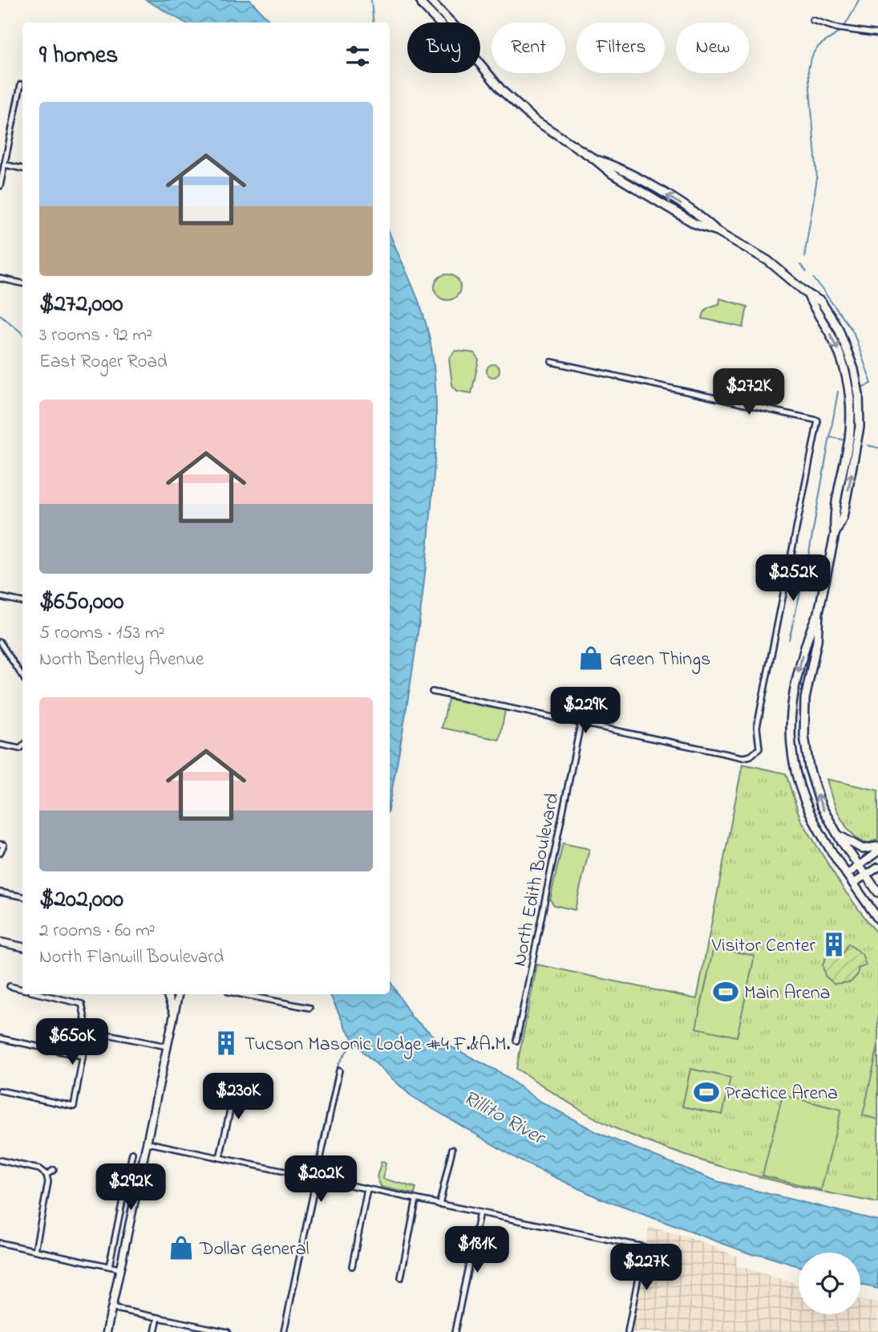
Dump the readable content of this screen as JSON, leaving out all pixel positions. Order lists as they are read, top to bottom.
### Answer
{
  "streets": {
    "street": ["North Edith Boulevard"]
  },
  "water": ["Rillito River"],
  "places": {
    "shop": ["Green Things", "Dollar General"],
    "building": ["Visitor Center", "Tucson Masonic Lodge #4 F.&A.M."],
    "sports": ["Main Arena", "Practice Arena"]
  },
  "page": {
    "chip": [
      "Buy",
      "Rent",
      "Filters",
      "New"
    ],
    "heading": "9 homes",
    "list": [
      {
        "name": "$272,000",
        "note": "3 rooms · 92 m² · East Roger Road"
      },
      {
        "name": "$650,000",
        "note": "5 rooms · 153 m² · North Bentley Avenue"
      },
      {
        "name": "$202,000",
        "note": "2 rooms · 60 m² · North Flanwill Boulevard"
      }
    ],
    "price": [
      "$272K",
      "$252K",
      "$229K",
      "$650K",
      "$230K",
      "$202K",
      "$292K",
      "$181K",
      "$227K"
    ]
  }
}
